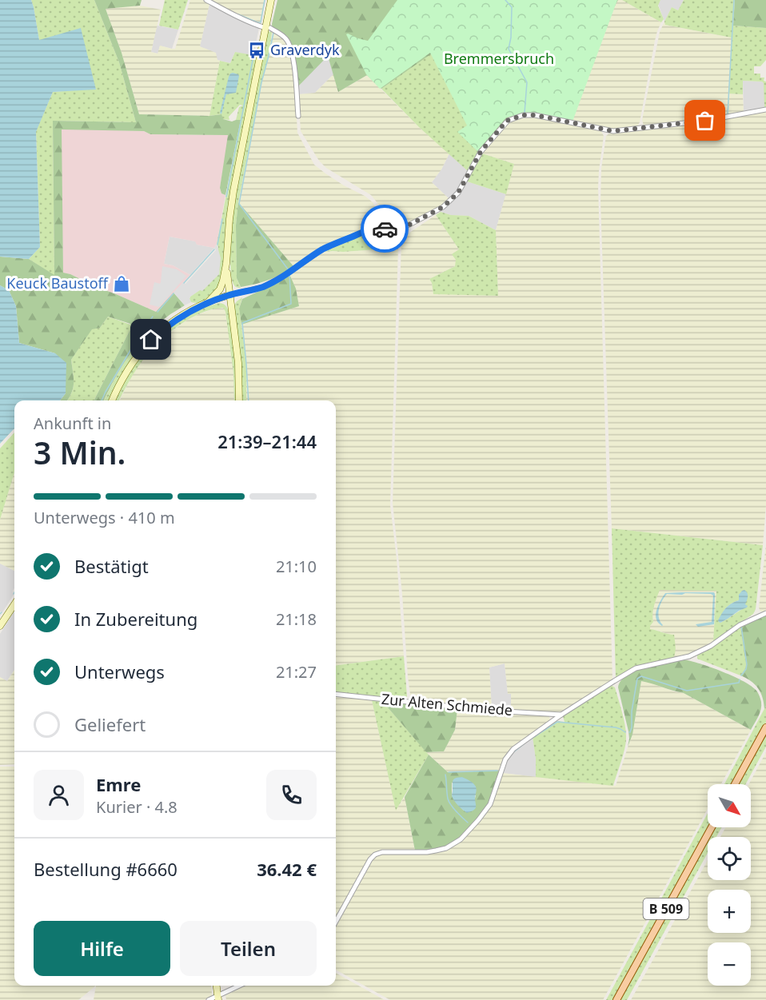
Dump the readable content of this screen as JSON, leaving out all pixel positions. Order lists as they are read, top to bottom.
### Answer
{
  "streets": {
    "main road": ["B 509"],
    "street": ["Zur Alten Schmiede"]
  },
  "parks": ["Bremmersbruch"],
  "places": {
    "bus stop": ["Graverdyk"],
    "shop": ["Keuck Baustoff"]
  },
  "north": "bottom right",
  "page": {
    "heading": ["3 Min.", "Ankunft in", "21:39–21:44"],
    "panel": [
      "Emre",
      "Kurier · 4.8",
      "Bestellung #6660",
      "36.42 €"
    ],
    "bar": "Unterwegs · 410 m",
    "list": [
      ["Bestätigt", "21:10"],
      ["In Zubereitung", "21:18"],
      ["Unterwegs", "21:27"],
      "Geliefert"
    ],
    "map_buttons": ["+", "−"],
    "buttons": ["Hilfe", "Teilen"]
  }
}
